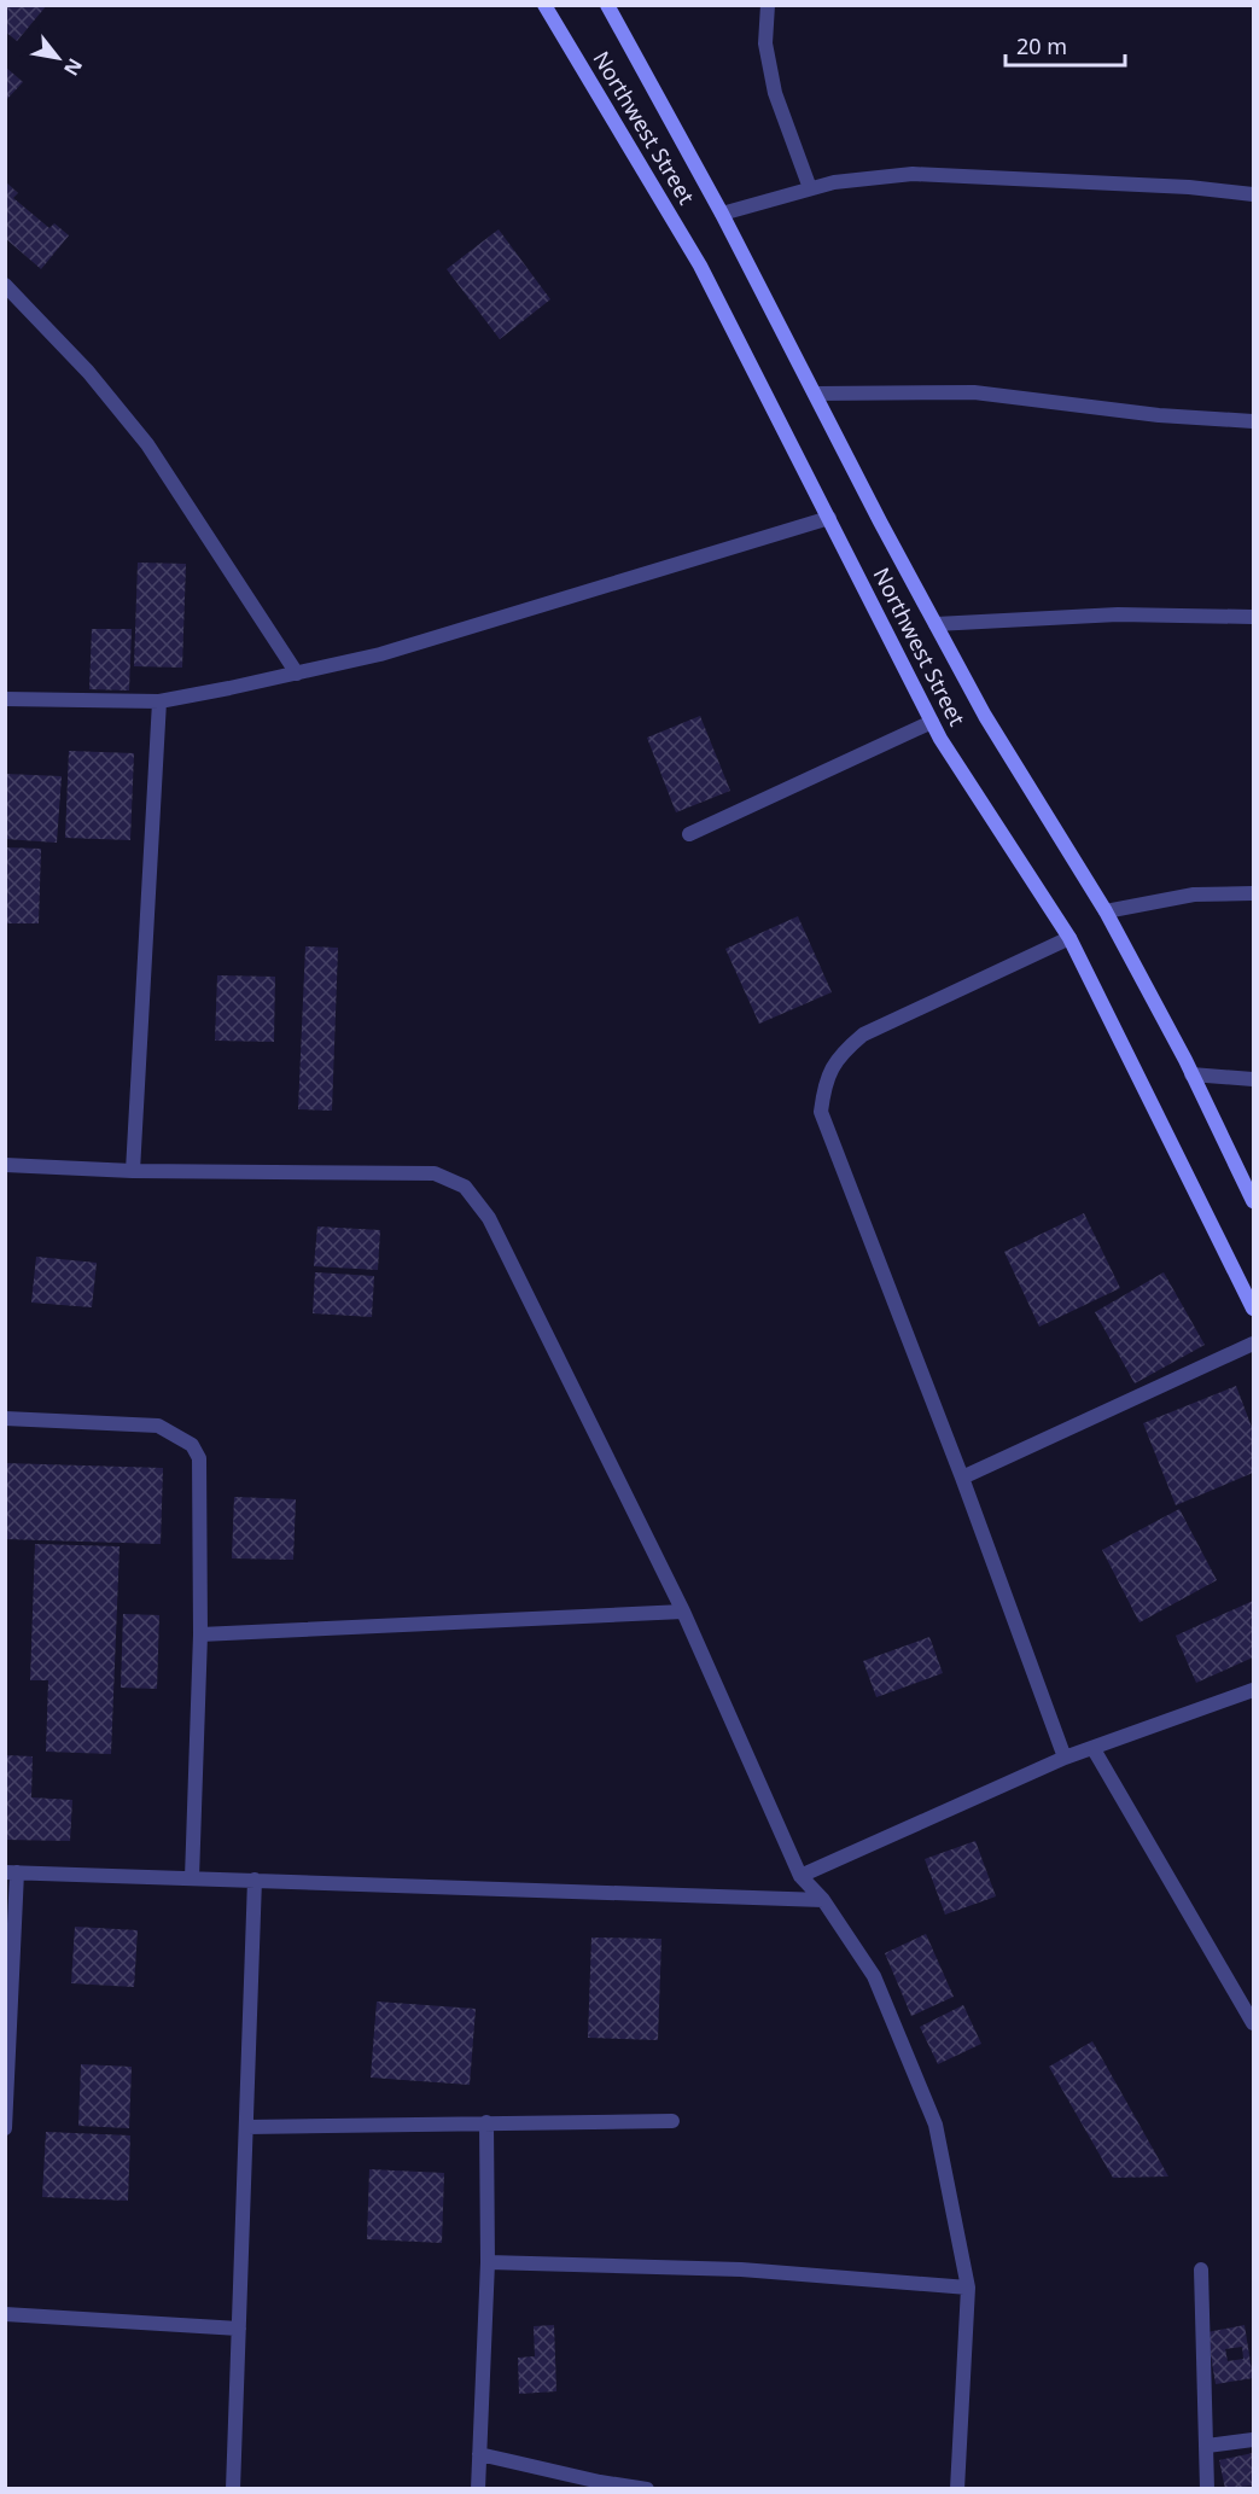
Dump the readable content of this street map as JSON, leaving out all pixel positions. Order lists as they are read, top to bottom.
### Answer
{
  "streets": {
    "main road": ["Northwest Street"]
  },
  "scale_bar": "20 m",
  "north": "bottom right"
}
